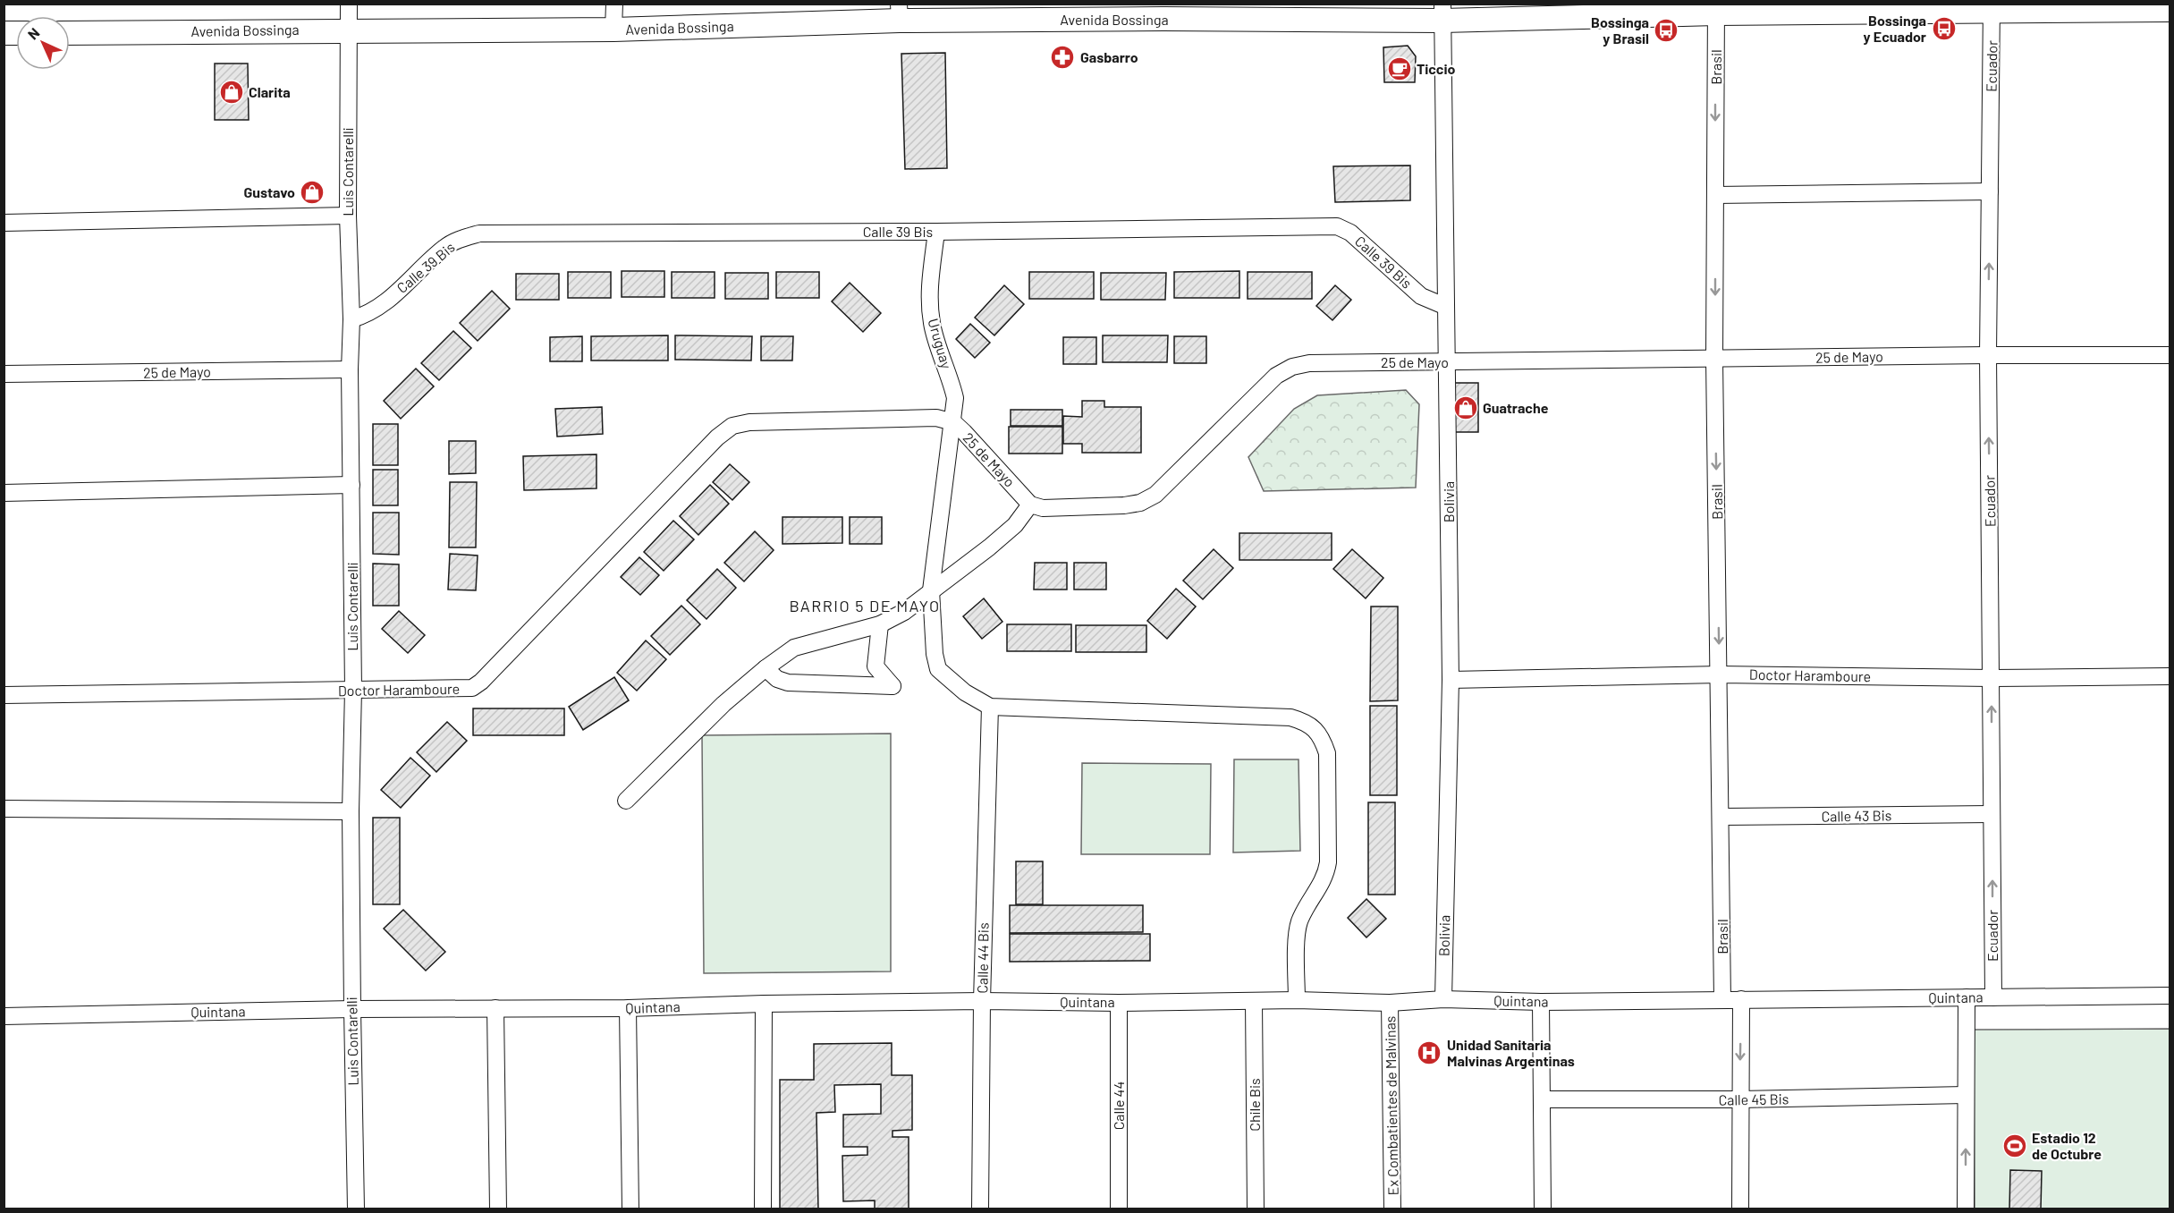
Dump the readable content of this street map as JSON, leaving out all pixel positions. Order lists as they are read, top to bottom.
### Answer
{
  "streets": {
    "main road": ["Avenida Bossinga"],
    "street": [
      "Ecuador",
      "Brasil",
      "Luis Contarelli",
      "Calle 39 Bis",
      "Uruguay",
      "25 de Mayo",
      "Bolivia",
      "Doctor Haramboure",
      "Calle 43 Bis",
      "Calle 44 Bis",
      "Quintana",
      "Calle 45 Bis",
      "Chile Bis",
      "Calle 44",
      "Ex Combatientes de Malvinas"
    ]
  },
  "crossings": [
    ["Avenida Bossinga", "Ecuador"],
    ["Avenida Bossinga", "Brasil"],
    ["Avenida Bossinga", "Luis Contarelli"],
    ["Avenida Bossinga", "Bolivia"],
    ["Ecuador", "25 de Mayo"],
    ["Ecuador", "Doctor Haramboure"],
    ["Ecuador", "Calle 43 Bis"],
    ["Ecuador", "Quintana"],
    ["Brasil", "25 de Mayo"],
    ["Brasil", "Doctor Haramboure"],
    ["Brasil", "Calle 43 Bis"],
    ["Brasil", "Quintana"],
    ["Luis Contarelli", "Calle 39 Bis"],
    ["Luis Contarelli", "25 de Mayo"],
    ["Luis Contarelli", "Doctor Haramboure"],
    ["Luis Contarelli", "Quintana"],
    ["Calle 39 Bis", "Uruguay"],
    ["Calle 39 Bis", "Bolivia"],
    ["Uruguay", "25 de Mayo"],
    ["Uruguay", "Calle 44 Bis"],
    ["25 de Mayo", "Bolivia"],
    ["25 de Mayo", "Doctor Haramboure"],
    ["Bolivia", "Doctor Haramboure"],
    ["Bolivia", "Quintana"],
    ["Calle 44 Bis", "Quintana"],
    ["Quintana", "Chile Bis"],
    ["Quintana", "Calle 44"],
    ["Quintana", "Ex Combatientes de Malvinas"]
  ],
  "one_way": ["Ecuador", "Brasil"],
  "districts": ["BARRIO 5 DE MAYO"],
  "places": {
    "bus stop": ["Bossinga y Ecuador", "Bossinga y Brasil"],
    "pharmacy": ["Gasbarro"],
    "cafe": ["Ticcio"],
    "shop": ["Clarita", "Gustavo", "Guatrache"],
    "hospital": ["Unidad Sanitaria Malvinas Argentinas"],
    "sports": ["Estadio 12 de Octubre"]
  },
  "north": "top left"
}
